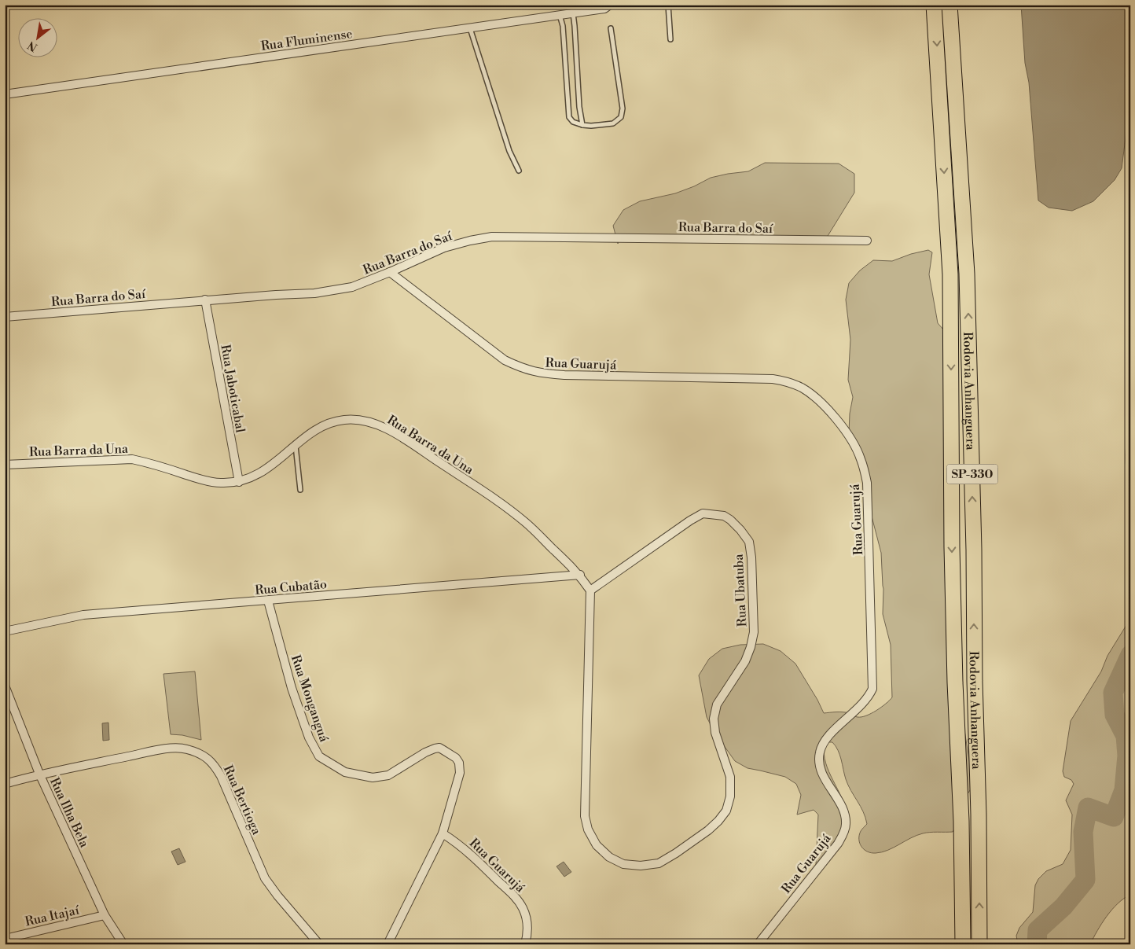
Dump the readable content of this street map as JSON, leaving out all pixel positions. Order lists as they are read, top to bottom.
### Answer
{
  "streets": {
    "highway": ["Rodovia Anhanguera", "SP-330"],
    "street": [
      "Rua Fluminense",
      "Rua Barra do Saí",
      "Rua Guarujá",
      "Rua Jaboticabal",
      "Rua Barra da Una",
      "Rua Cubatão",
      "Rua Ubatuba",
      "Rua Monganguá",
      "Rua Bertioga",
      "Rua Ilha Bela",
      "Rua Itajaí"
    ]
  },
  "crossings": [
    ["Rua Barra do Saí", "Rua Guarujá"],
    ["Rua Barra do Saí", "Rua Jaboticabal"],
    ["Rua Guarujá", "Rua Monganguá"],
    ["Rua Jaboticabal", "Rua Barra da Una"],
    ["Rua Barra da Una", "Rua Cubatão"],
    ["Rua Barra da Una", "Rua Ubatuba"],
    ["Rua Cubatão", "Rua Monganguá"],
    ["Rua Bertioga", "Rua Ilha Bela"],
    ["Rua Ilha Bela", "Rua Itajaí"]
  ],
  "north": "bottom left"
}
